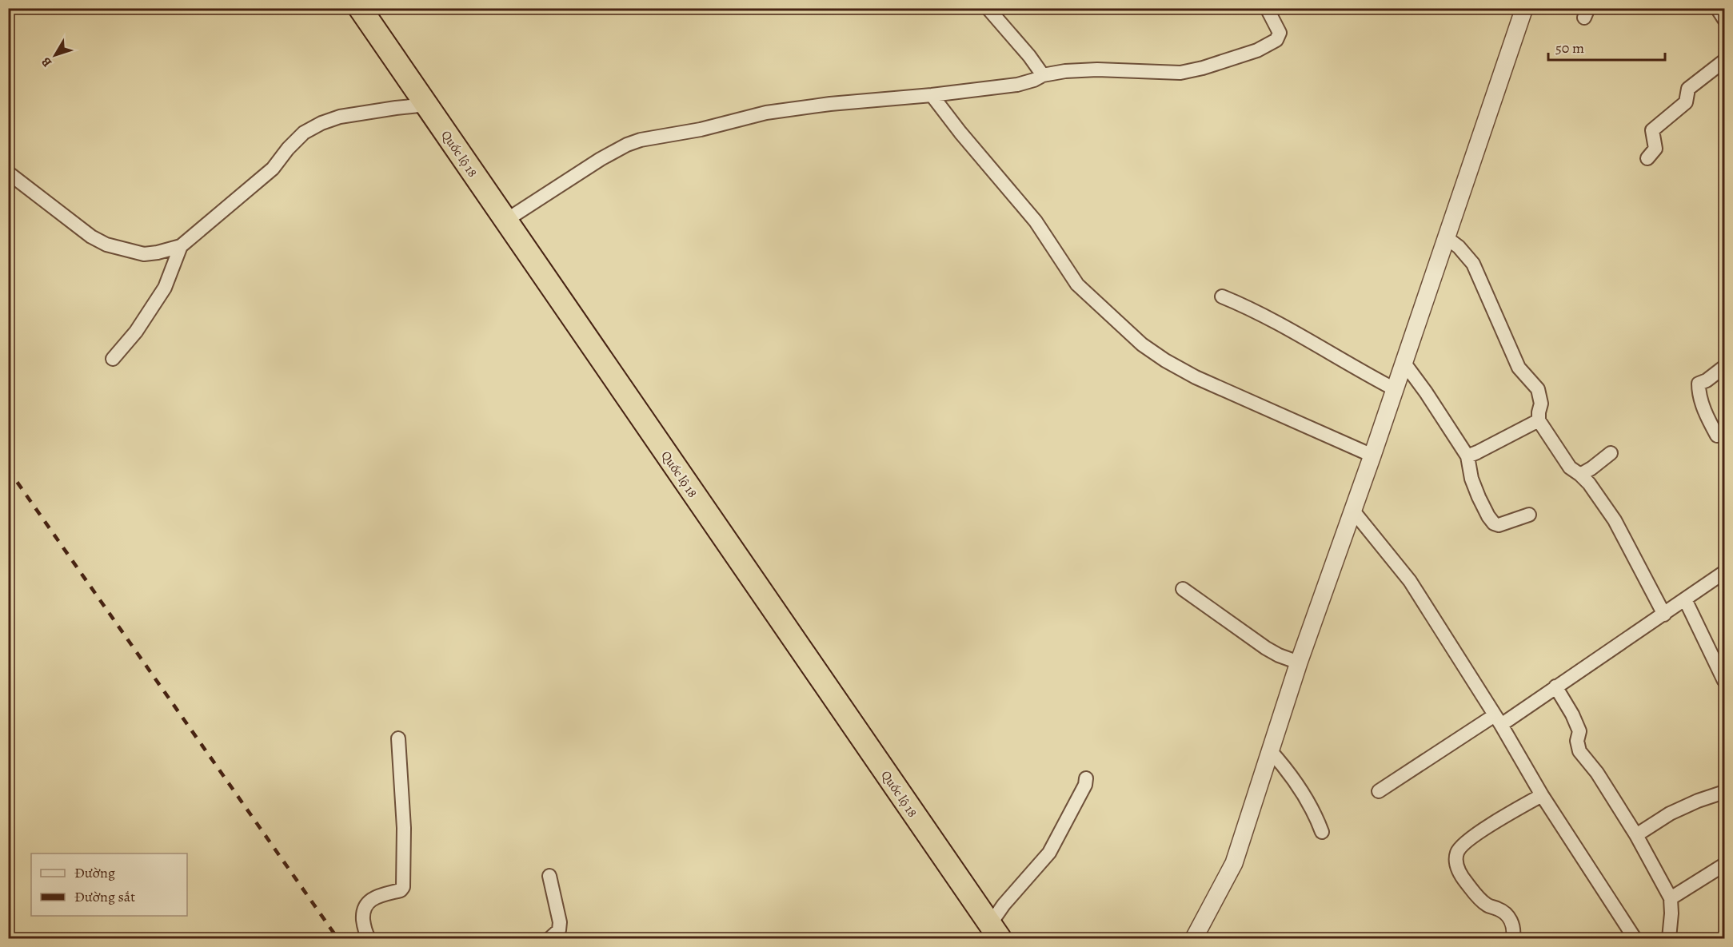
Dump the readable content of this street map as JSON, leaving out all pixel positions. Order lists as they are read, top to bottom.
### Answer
{
  "streets": {
    "highway": ["Quốc lộ 18"]
  },
  "legend": ["Đường", "Đường sắt"],
  "scale_bar": "50 m",
  "north": "bottom left"
}
